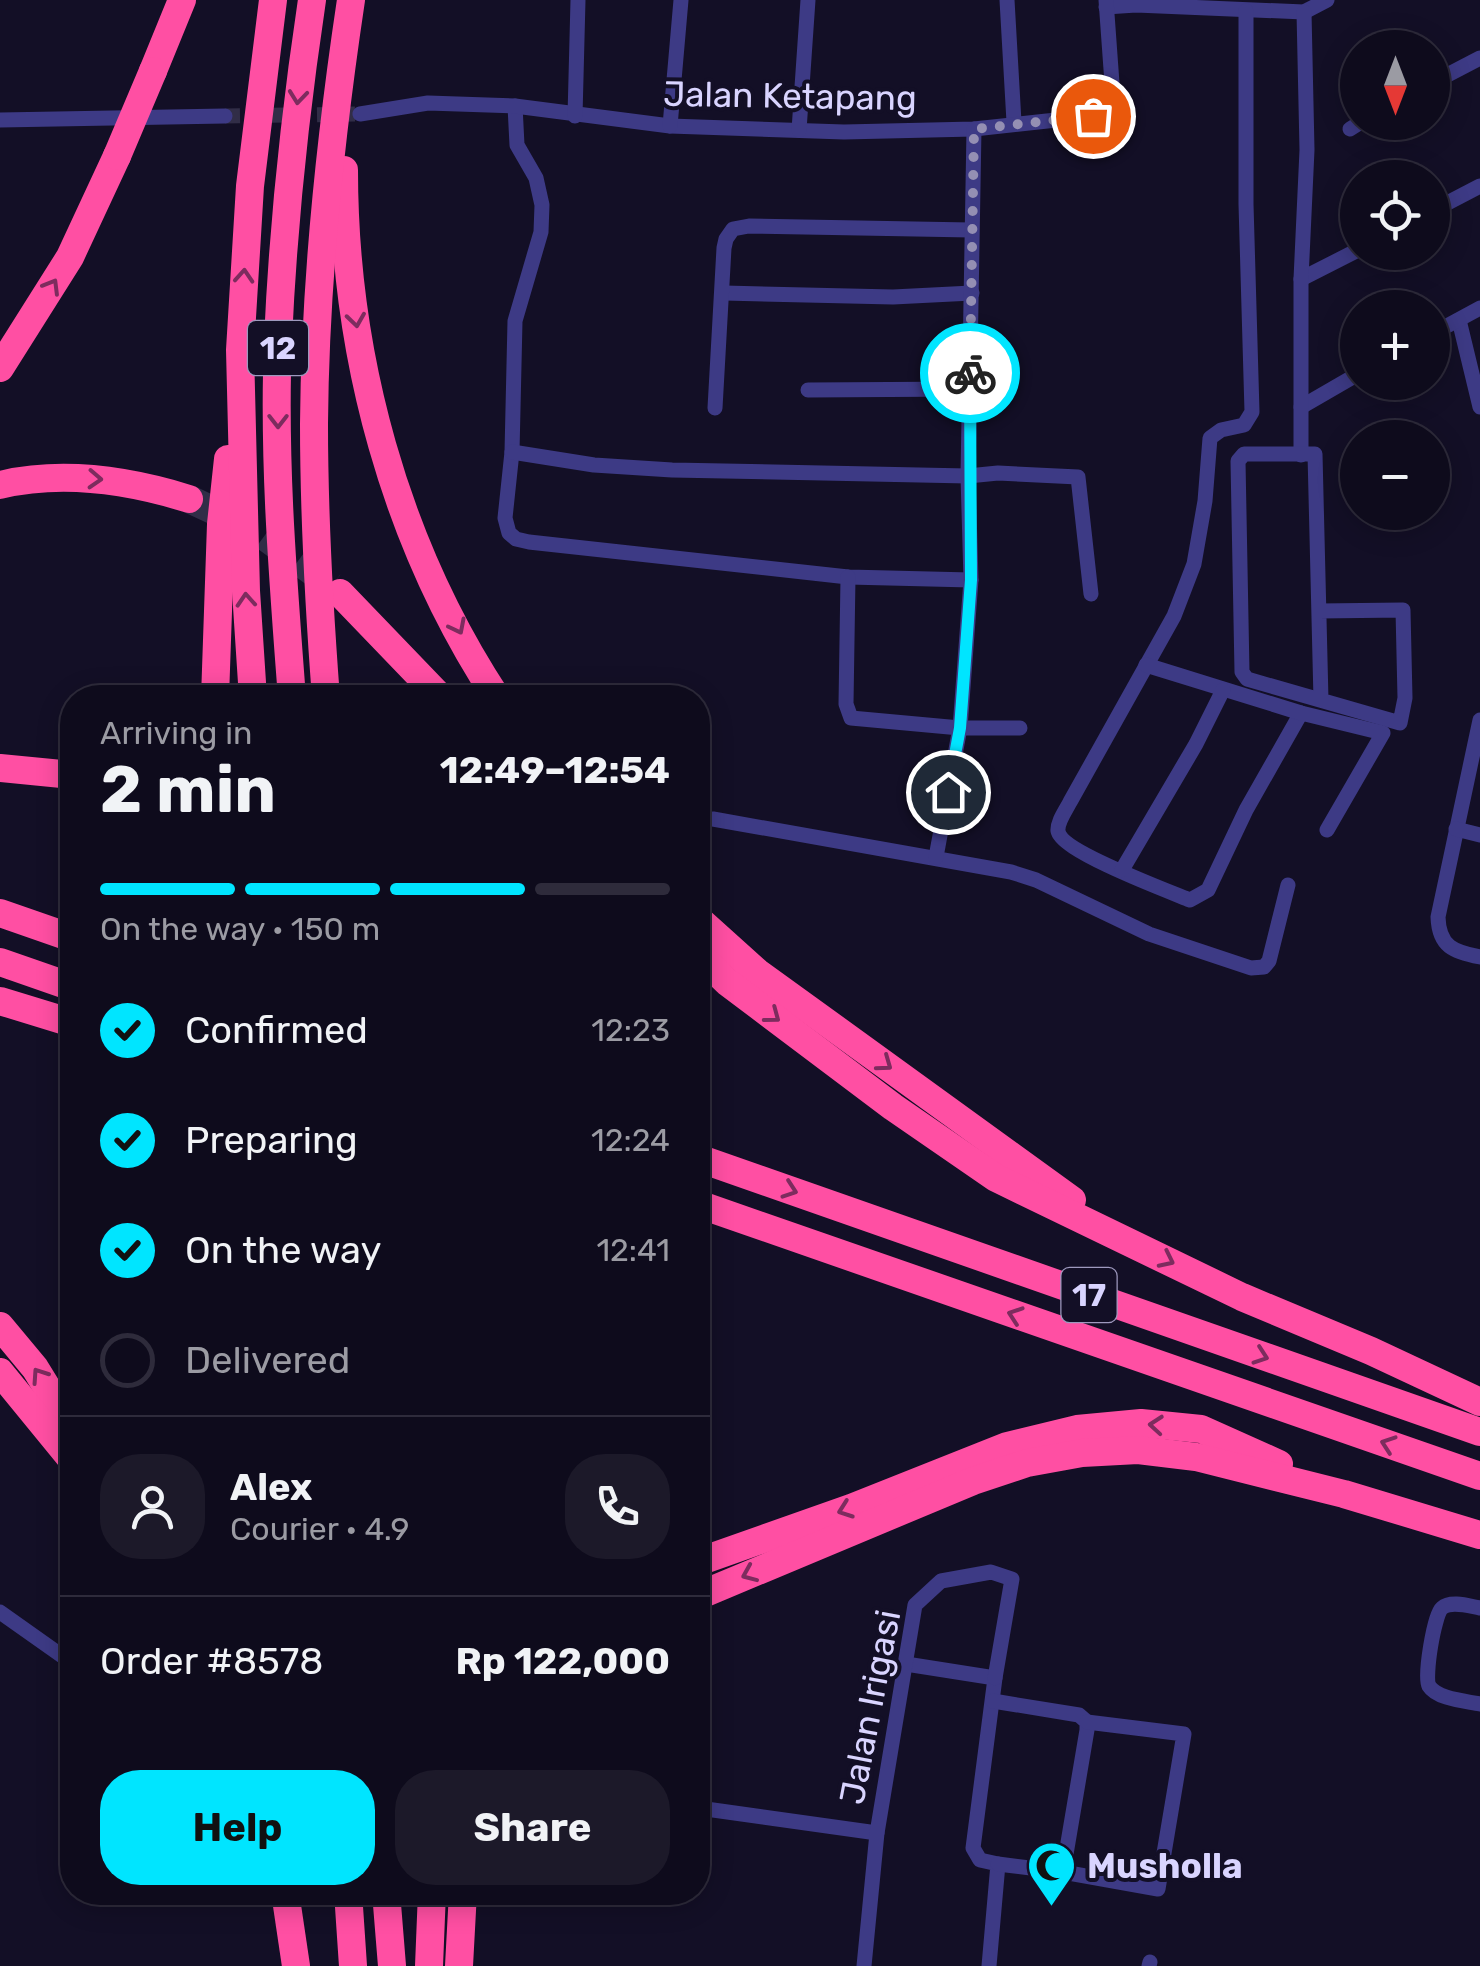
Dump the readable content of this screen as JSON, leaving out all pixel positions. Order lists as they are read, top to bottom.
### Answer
{
  "streets": {
    "highway": ["12", "17"],
    "street": ["Jalan Ketapang", "Jalan Irigasi"]
  },
  "places": {
    "mosque": ["Musholla"]
  },
  "north": "bottom",
  "page": {
    "map_buttons": ["+", "−"],
    "heading": ["2 min", "Arriving in", "12:49–12:54"],
    "panel": [
      "Alex",
      "Courier · 4.9",
      "Order #8578",
      "Rp 122,000"
    ],
    "bar": "On the way · 150 m",
    "list": [
      ["Confirmed", "12:23"],
      ["Preparing", "12:24"],
      ["On the way", "12:41"],
      "Delivered"
    ],
    "buttons": ["Help", "Share"]
  }
}
